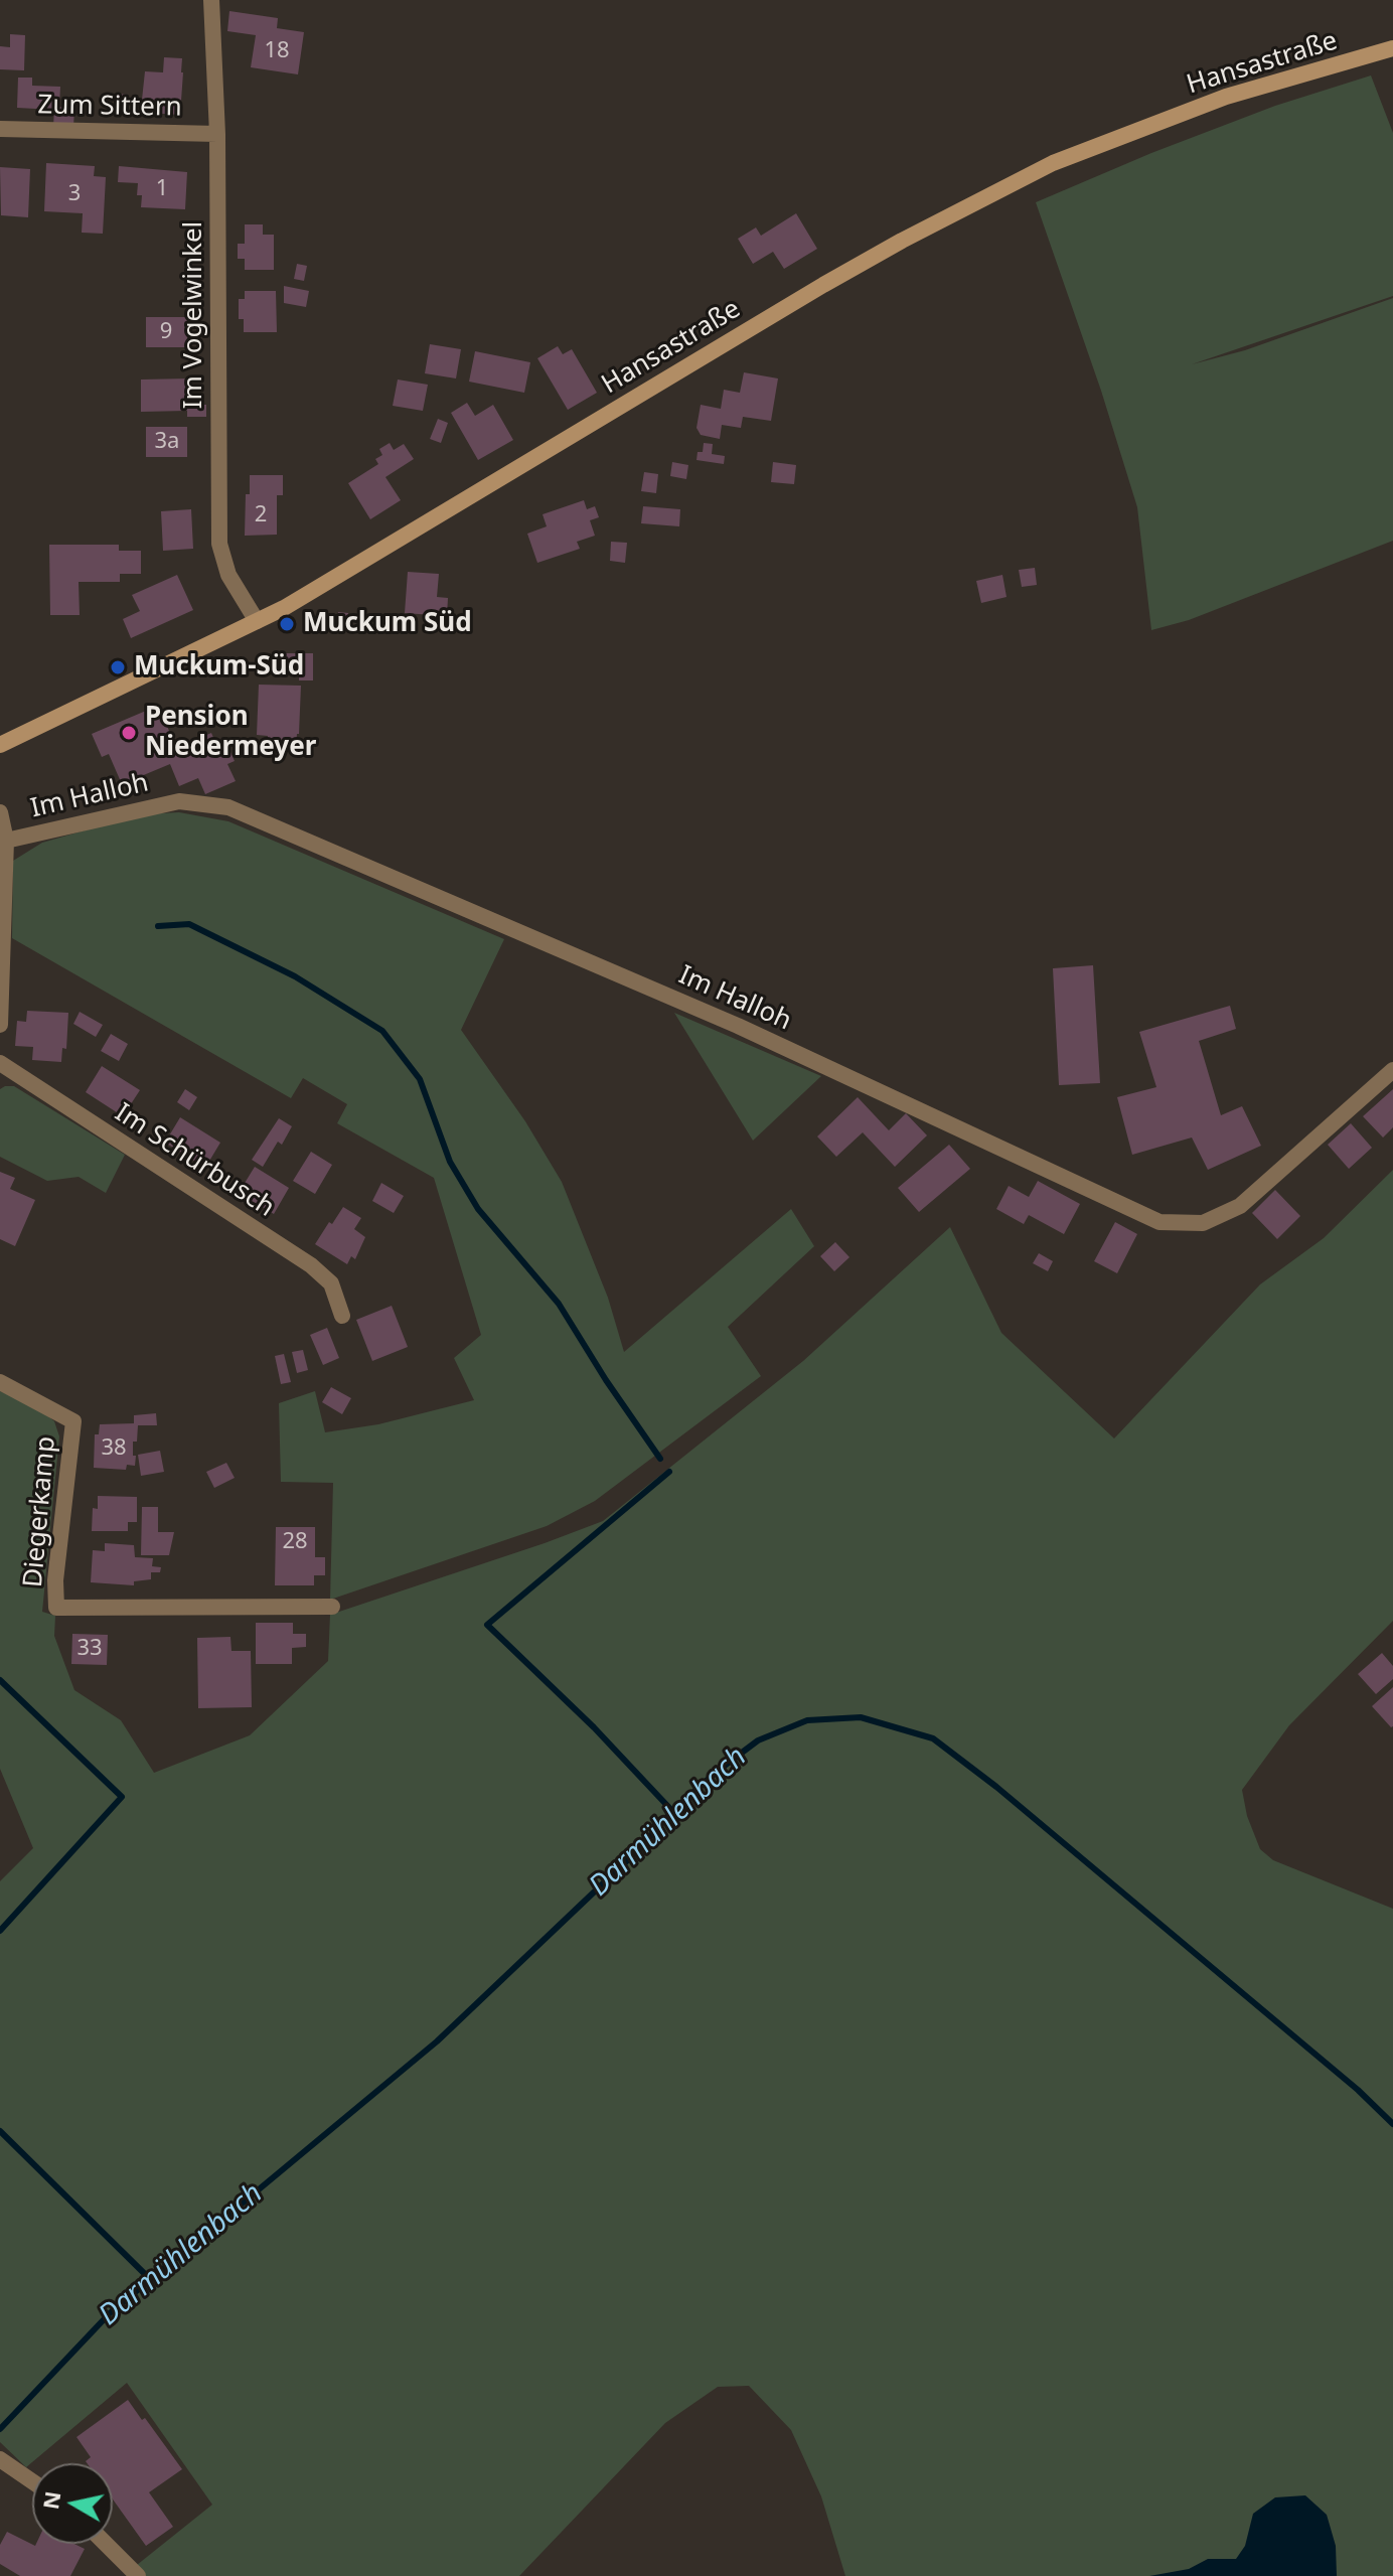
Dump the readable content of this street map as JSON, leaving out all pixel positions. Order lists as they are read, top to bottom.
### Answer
{
  "streets": {
    "main road": ["Hansastraße"],
    "street": [
      "Zum Sittern",
      "Im Vogelwinkel",
      "Im Halloh",
      "Im Schürbusch",
      "Diegerkamp"
    ]
  },
  "crossings": [
    ["Hansastraße", "Im Vogelwinkel"],
    ["Zum Sittern", "Im Vogelwinkel"]
  ],
  "water": ["Darmühlenbach"],
  "places": ["Muckum Süd", "Muckum-Süd", "Pension Niedermeyer"],
  "house_numbers": [
    "18",
    "1",
    "3",
    "9",
    "3a",
    "2",
    "38",
    "28",
    "33"
  ],
  "north": "left"
}
